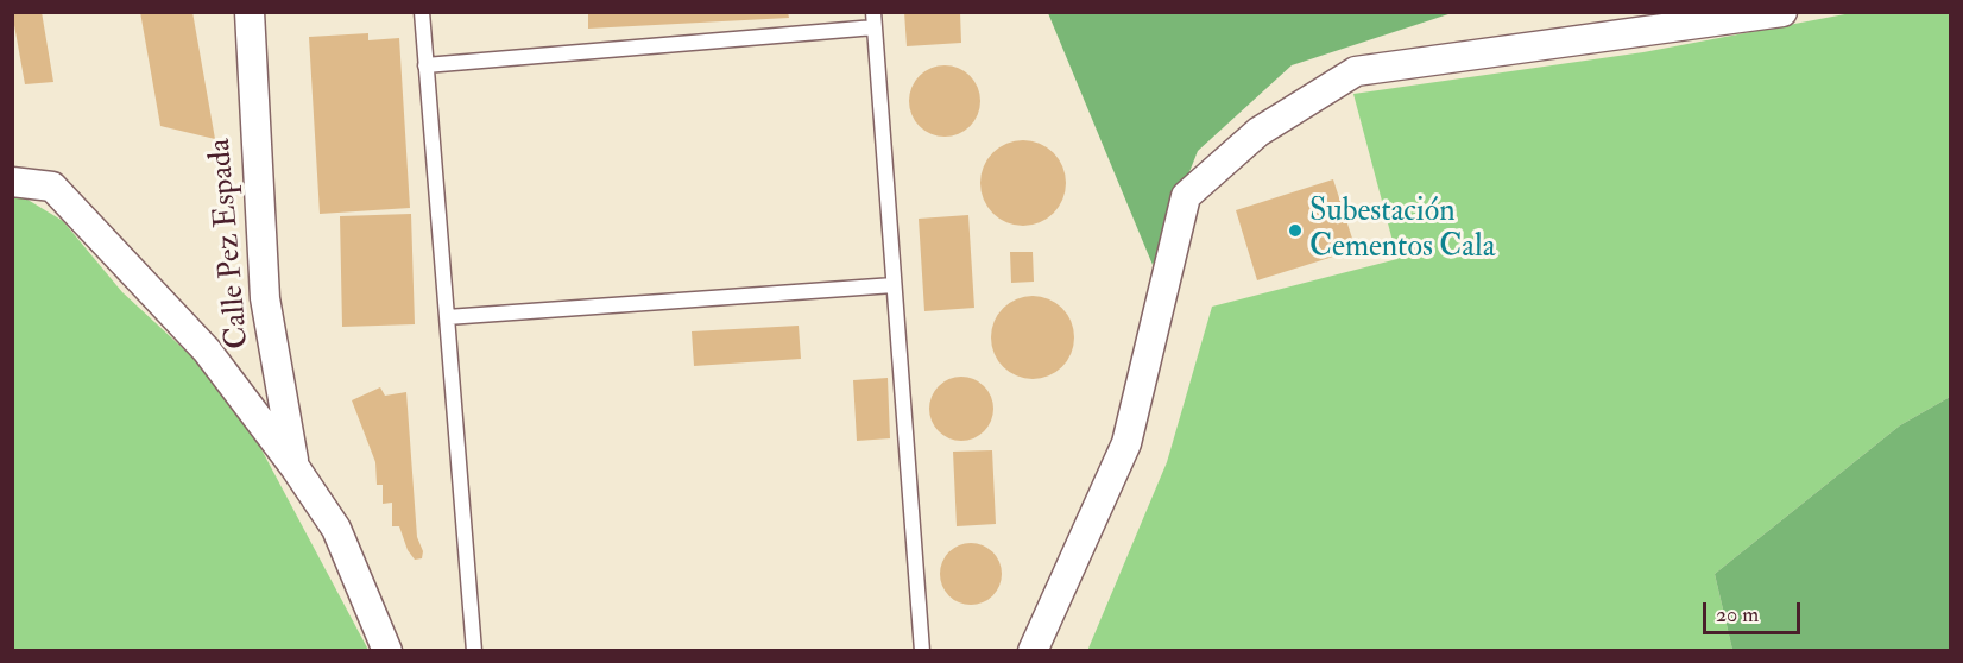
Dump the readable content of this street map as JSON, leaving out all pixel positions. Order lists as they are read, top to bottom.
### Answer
{
  "streets": {
    "street": ["Calle Pez Espada"]
  },
  "places": ["Subestación Cementos Cala"],
  "scale_bar": "20 m"
}
